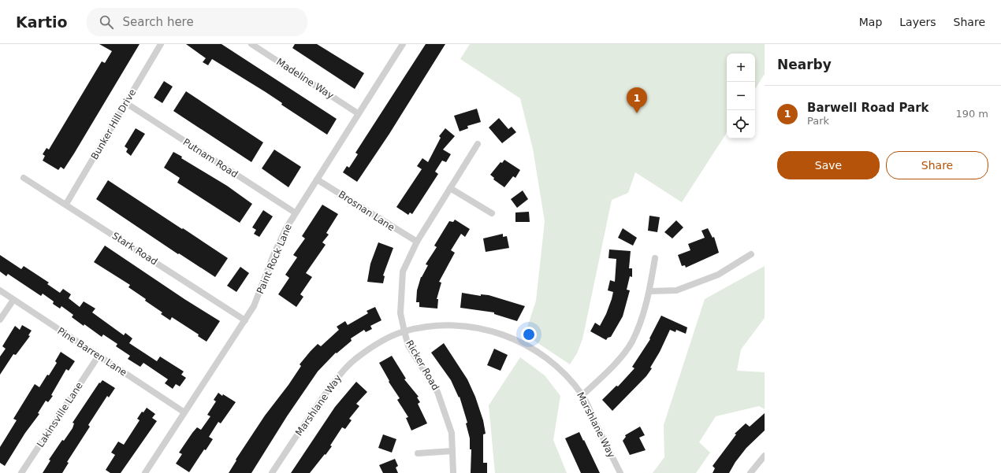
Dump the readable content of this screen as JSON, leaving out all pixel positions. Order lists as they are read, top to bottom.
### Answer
{
  "streets": {
    "street": [
      "Madeline Way",
      "Bunker Hill Drive",
      "Putnam Road",
      "Brosnan Lane",
      "Stark Road",
      "Paint Rock Lane",
      "Pine Barren Lane",
      "Ricker Road",
      "Marshlane Way",
      "Lakinsville Lane"
    ]
  },
  "crossings": [
    ["Madeline Way", "Paint Rock Lane"],
    ["Bunker Hill Drive", "Putnam Road"],
    ["Bunker Hill Drive", "Stark Road"],
    ["Putnam Road", "Paint Rock Lane"],
    ["Brosnan Lane", "Paint Rock Lane"],
    ["Brosnan Lane", "Ricker Road"],
    ["Stark Road", "Paint Rock Lane"],
    ["Paint Rock Lane", "Pine Barren Lane"],
    ["Pine Barren Lane", "Lakinsville Lane"],
    ["Ricker Road", "Marshlane Way"]
  ],
  "page": {
    "header": "Kartio",
    "search": "Search here",
    "nav": ["Map", "Layers", "Share"],
    "heading": "Nearby",
    "map_buttons": ["+", "−"],
    "list": [
      {
        "mark": "1",
        "name": "Barwell Road Park",
        "note": "Park",
        "value": "190 m"
      }
    ],
    "pins": "1",
    "buttons": ["Save", "Share"]
  }
}
